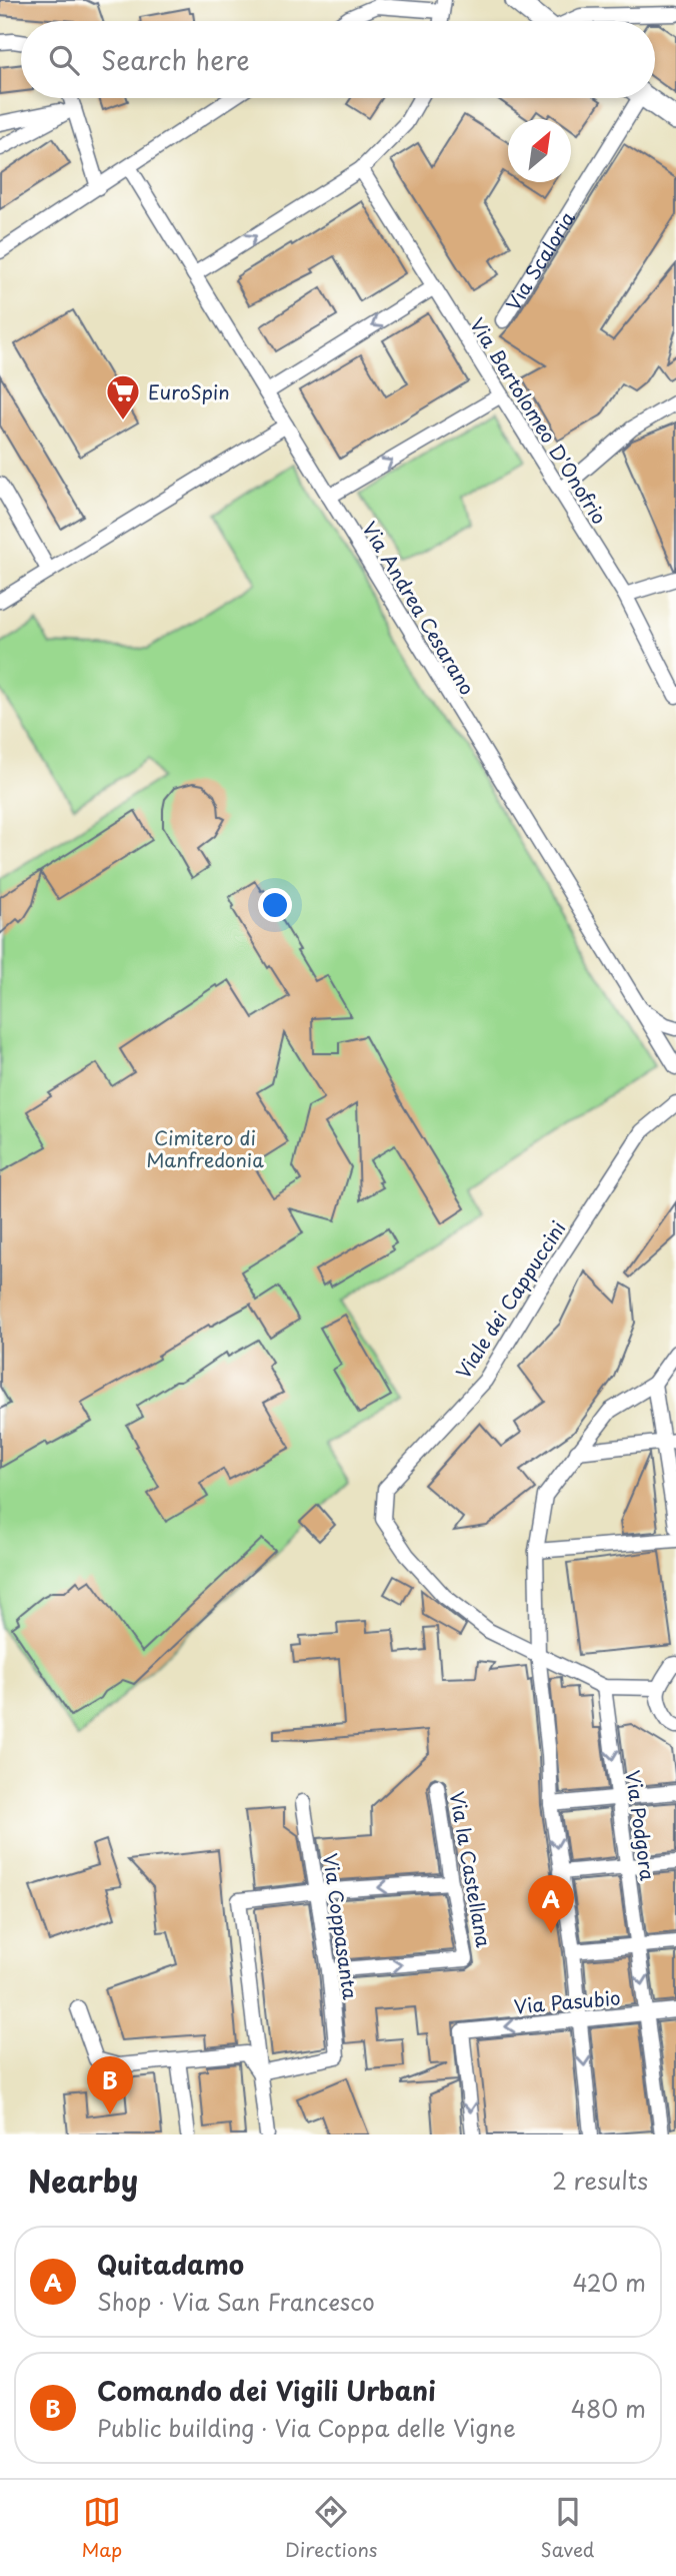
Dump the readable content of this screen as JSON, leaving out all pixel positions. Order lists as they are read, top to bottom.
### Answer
{
  "streets": {
    "main road": ["Via Scaloria"],
    "street": [
      "Via Bartolomeo D'Onofrio",
      "Via Andrea Cesarano",
      "Viale dei Cappuccini",
      "Via Podgora",
      "Via la Castellana",
      "Via Coppasanta",
      "Via Pasubio"
    ]
  },
  "crossings": [
    ["Viale dei Cappuccini", "Via Podgora"],
    ["Via Podgora", "Via Pasubio"],
    ["Via la Castellana", "Via Coppasanta"]
  ],
  "parks": ["Cimitero di Manfredonia"],
  "places": {
    "supermarket": ["EuroSpin"]
  },
  "north": "top right",
  "page": {
    "search": "Search here",
    "pins": ["A", "B"],
    "heading": ["Nearby", "2 results"],
    "list": [
      {
        "mark": "A",
        "name": "Quitadamo",
        "note": "Shop · Via San Francesco",
        "value": "420 m"
      },
      {
        "mark": "B",
        "name": "Comando dei Vigili Urbani",
        "note": "Public building · Via Coppa delle Vigne",
        "value": "480 m"
      }
    ],
    "nav": ["Map", "Directions", "Saved"]
  }
}
